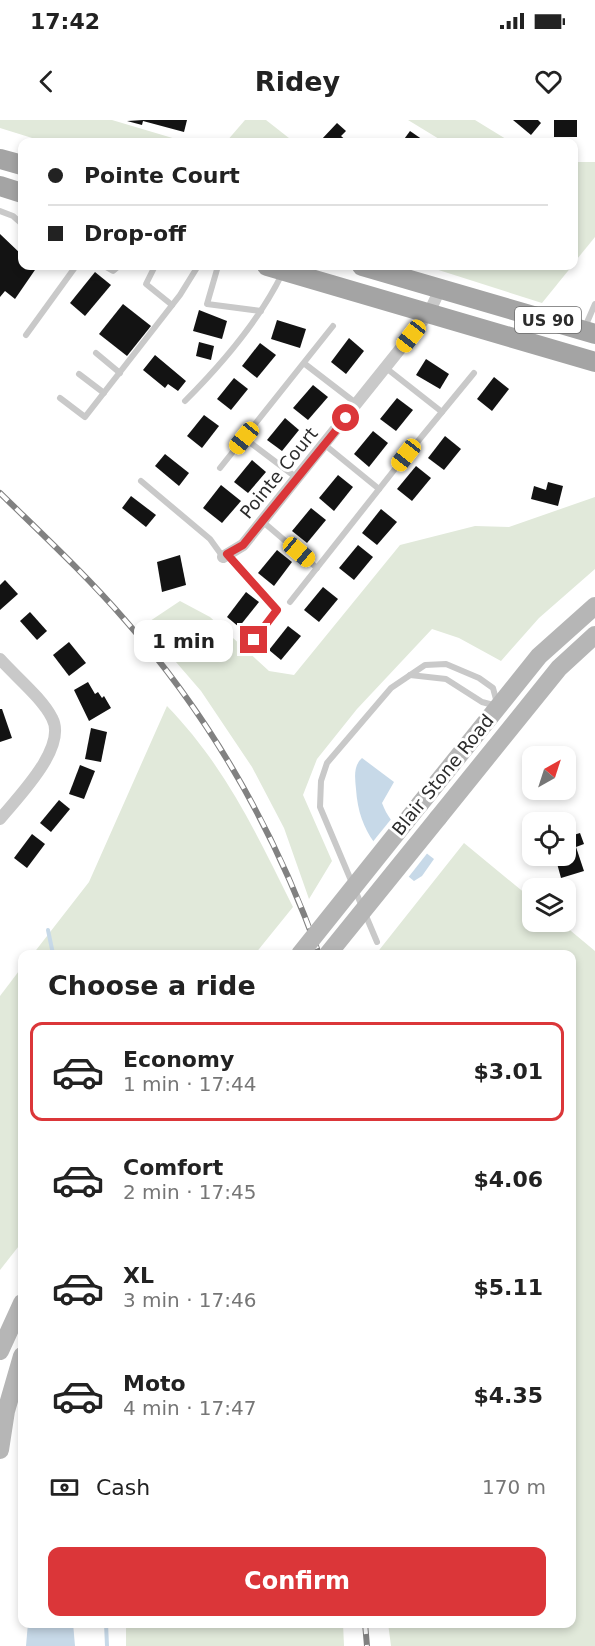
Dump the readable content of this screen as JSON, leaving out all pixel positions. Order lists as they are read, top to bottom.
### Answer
{
  "streets": {
    "main road": ["US 90", "Blair Stone Road"],
    "street": ["Pointe Court"]
  },
  "crossings": [
    ["US 90", "Pointe Court"]
  ],
  "north": "top right",
  "page": {
    "status": "17:42",
    "header": "Ridey",
    "banner": ["Pointe Court", "Drop-off"],
    "bubble": "1 min",
    "heading": "Choose a ride",
    "list": [
      {
        "name": "Economy",
        "note": "1 min · 17:44",
        "value": "$3.01"
      },
      {
        "name": "Comfort",
        "note": "2 min · 17:45",
        "value": "$4.06"
      },
      {
        "name": "XL",
        "note": "3 min · 17:46",
        "value": "$5.11"
      },
      {
        "name": "Moto",
        "note": "4 min · 17:47",
        "value": "$4.35"
      }
    ],
    "pay": ["Cash", "170 m"],
    "buttons": "Confirm"
  }
}
